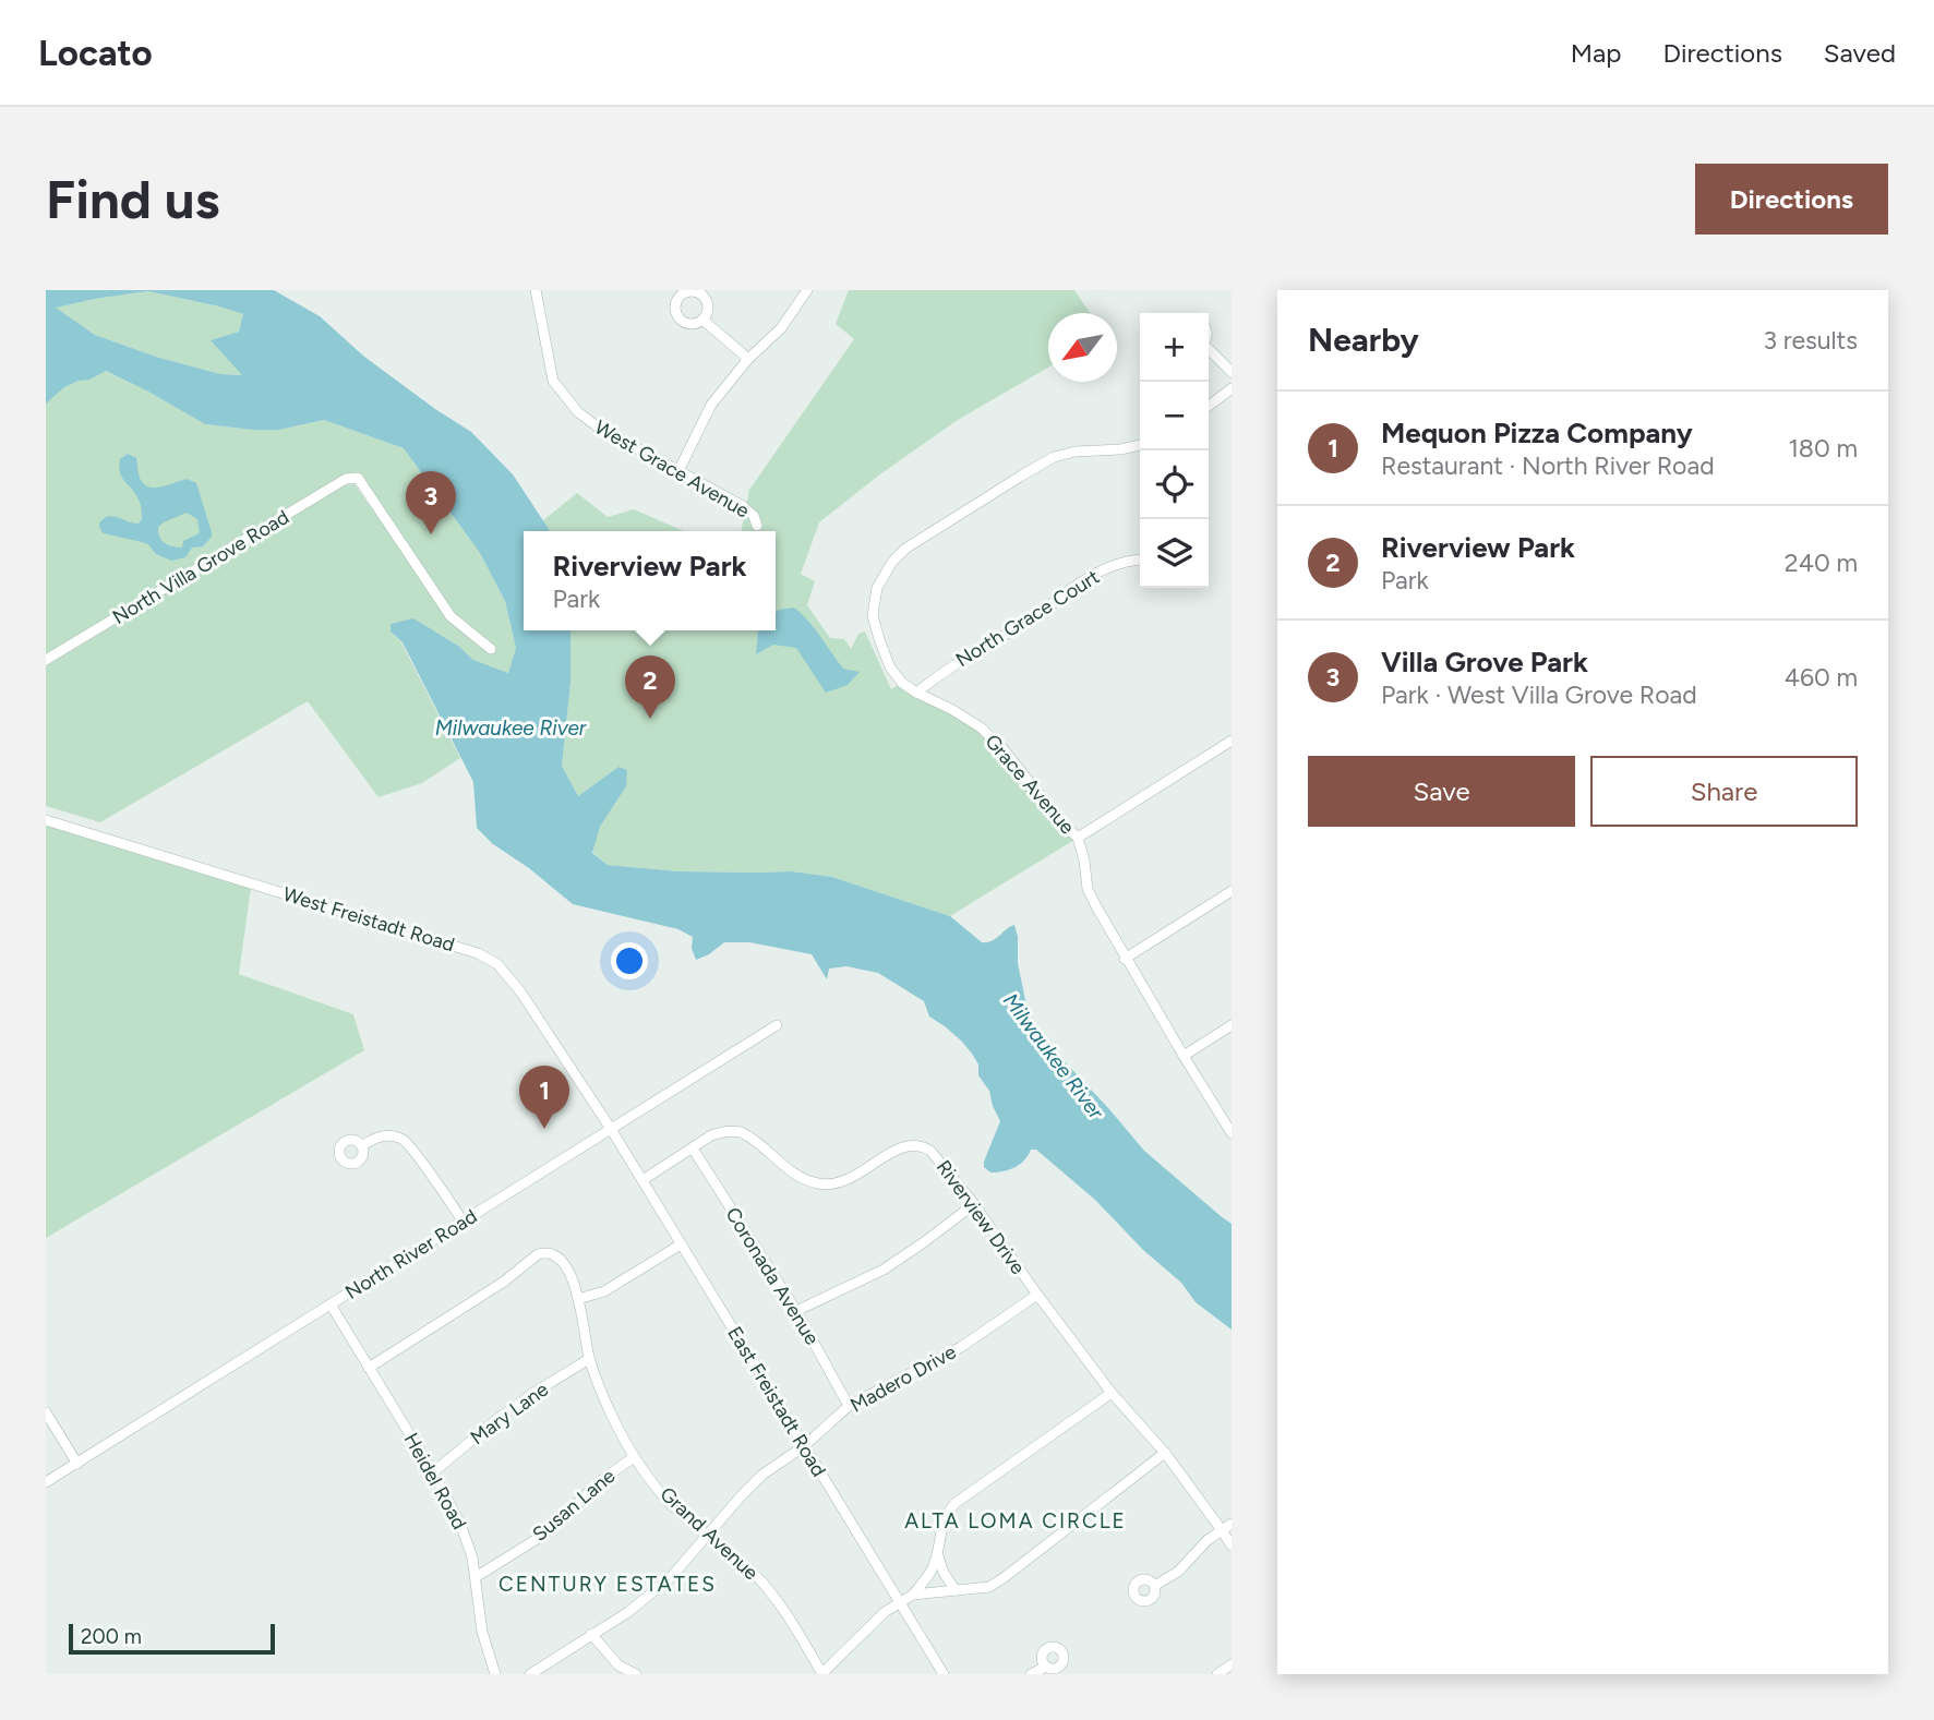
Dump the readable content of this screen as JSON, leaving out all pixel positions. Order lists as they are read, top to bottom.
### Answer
{
  "streets": {
    "street": [
      "West Grace Avenue",
      "North Villa Grove Road",
      "North Grace Court",
      "Grace Avenue",
      "West Freistadt Road",
      "Riverview Drive",
      "North River Road",
      "Coronada Avenue",
      "Madero Drive",
      "East Freistadt Road",
      "Mary Lane",
      "Heidel Road",
      "Susan Lane",
      "Grand Avenue"
    ]
  },
  "crossings": [
    ["North Grace Court", "Grace Avenue"],
    ["West Freistadt Road", "North River Road"],
    ["West Freistadt Road", "East Freistadt Road"],
    ["Riverview Drive", "Coronada Avenue"],
    ["Riverview Drive", "Madero Drive"],
    ["Riverview Drive", "East Freistadt Road"],
    ["North River Road", "East Freistadt Road"],
    ["North River Road", "Heidel Road"],
    ["Coronada Avenue", "Madero Drive"],
    ["Madero Drive", "East Freistadt Road"],
    ["Madero Drive", "Grand Avenue"],
    ["Mary Lane", "Heidel Road"],
    ["Mary Lane", "Grand Avenue"],
    ["Heidel Road", "Susan Lane"],
    ["Heidel Road", "Grand Avenue"],
    ["Susan Lane", "Grand Avenue"]
  ],
  "districts": ["ALTA LOMA CIRCLE", "CENTURY ESTATES"],
  "water": ["Milwaukee River"],
  "scale_bar": "200 m",
  "north": "bottom left",
  "page": {
    "header": "Locato",
    "nav": ["Map", "Directions", "Saved"],
    "buttons": [
      "Directions",
      ["Save", "Share"]
    ],
    "title": "Find us",
    "heading": ["Nearby", "3 results"],
    "map_buttons": ["+", "−"],
    "list": [
      {
        "mark": "1",
        "name": "Mequon Pizza Company",
        "note": "Restaurant · North River Road",
        "value": "180 m"
      },
      {
        "mark": "2",
        "name": "Riverview Park",
        "note": "Park",
        "value": "240 m"
      },
      {
        "mark": "3",
        "name": "Villa Grove Park",
        "note": "Park · West Villa Grove Road",
        "value": "460 m"
      }
    ],
    "pins": ["3", "2", "1"],
    "popup": ["Riverview Park", "Park"],
    "scale": "200 m"
  }
}
